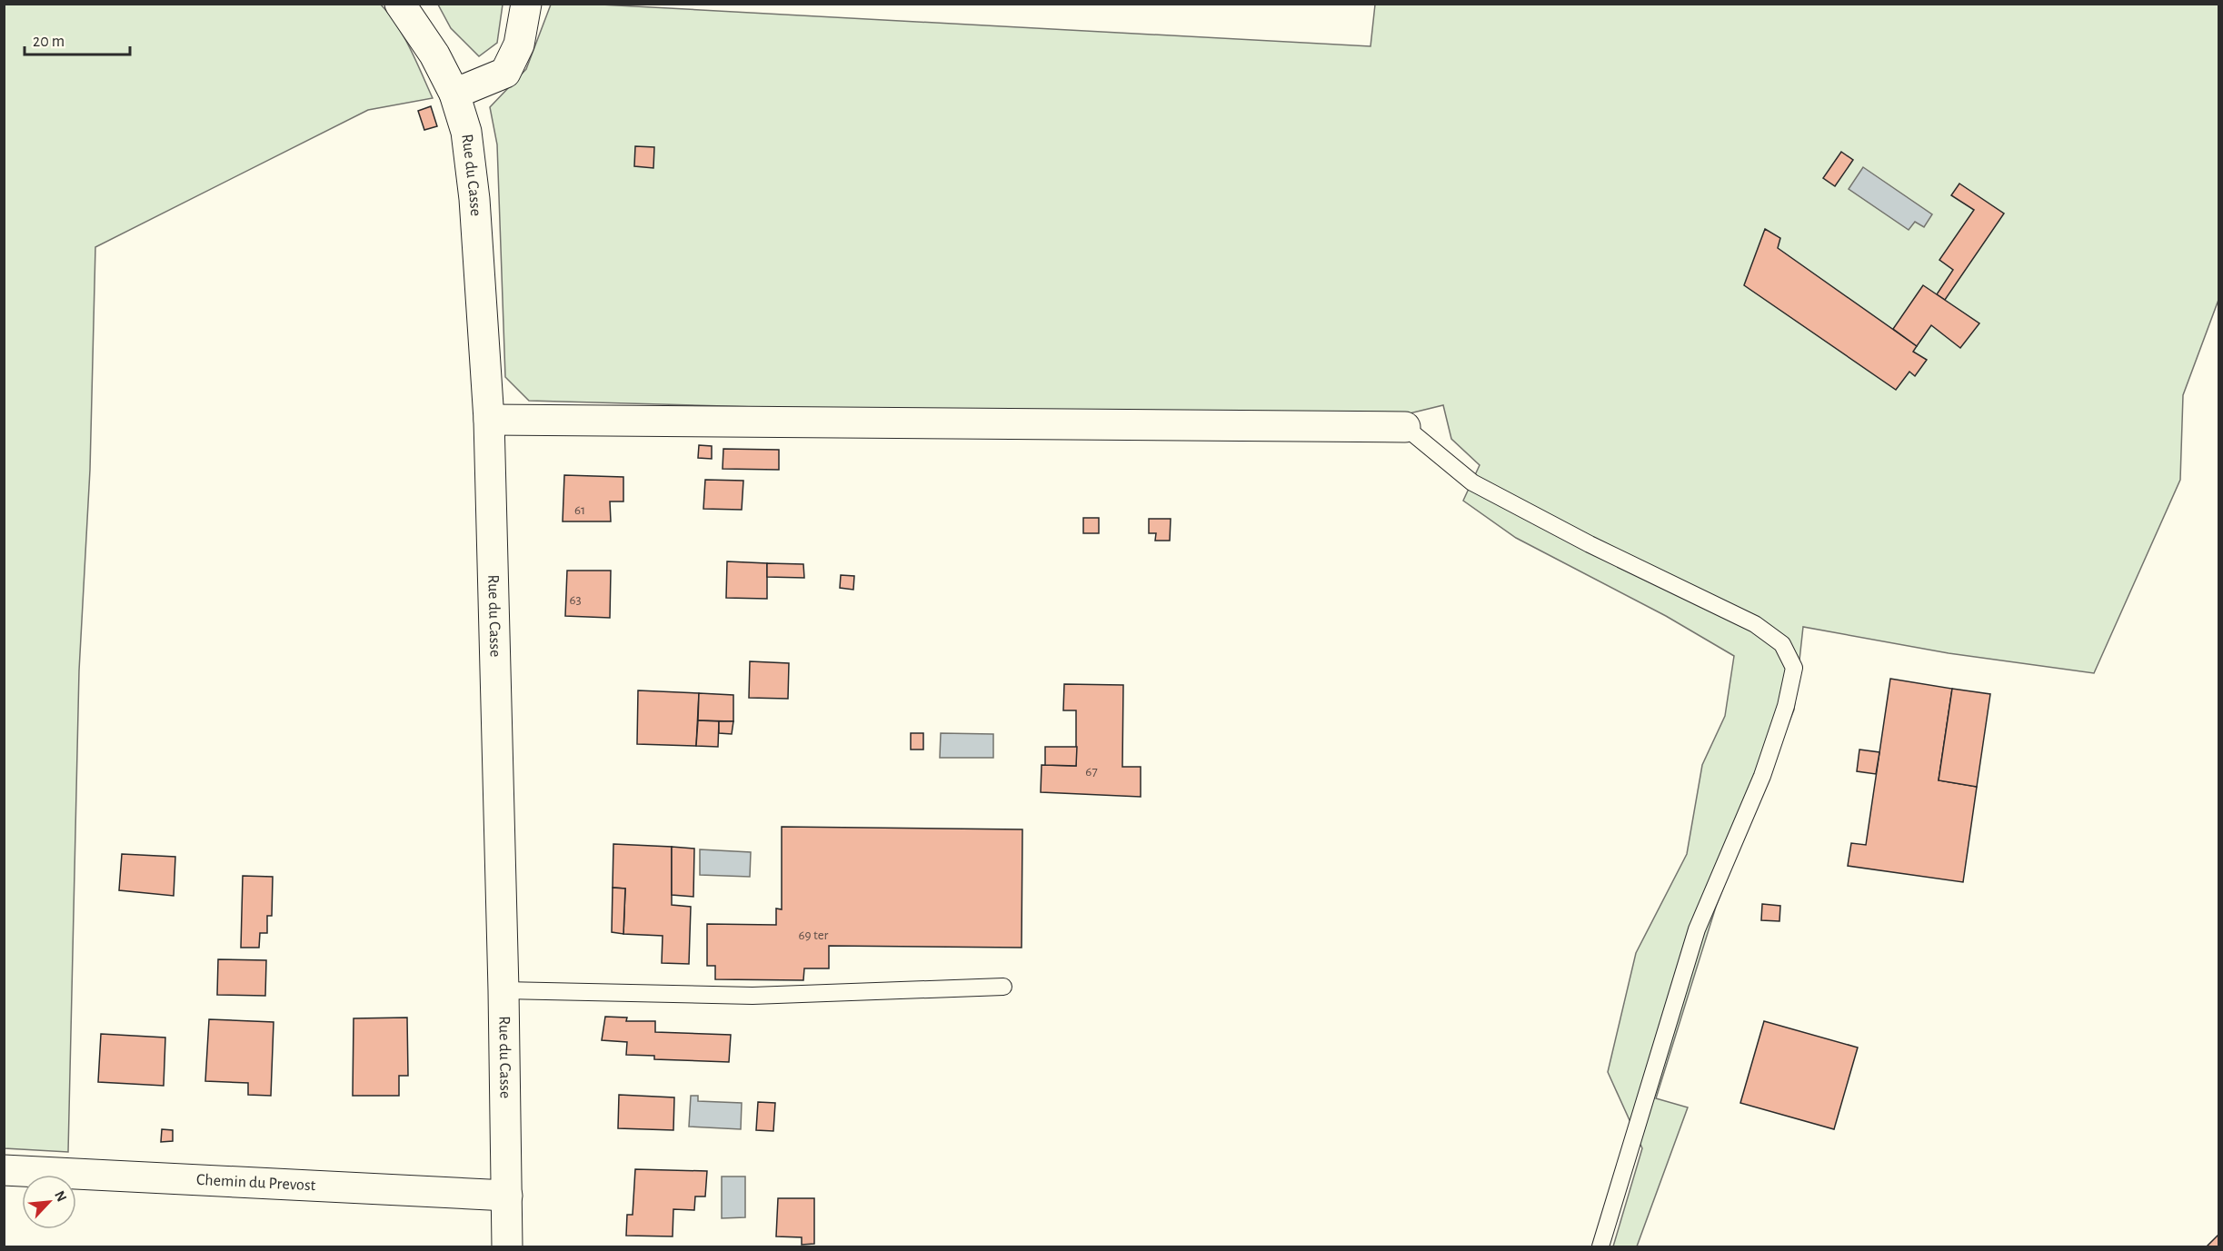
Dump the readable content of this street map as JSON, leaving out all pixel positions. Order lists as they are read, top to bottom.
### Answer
{
  "streets": {
    "street": ["Rue du Casse", "Chemin du Prevost"]
  },
  "crossings": [
    ["Rue du Casse", "Chemin du Prevost"]
  ],
  "house_numbers": [
    "61",
    "63",
    "67",
    "69 ter"
  ],
  "scale_bar": "20 m",
  "north": "top right"
}
